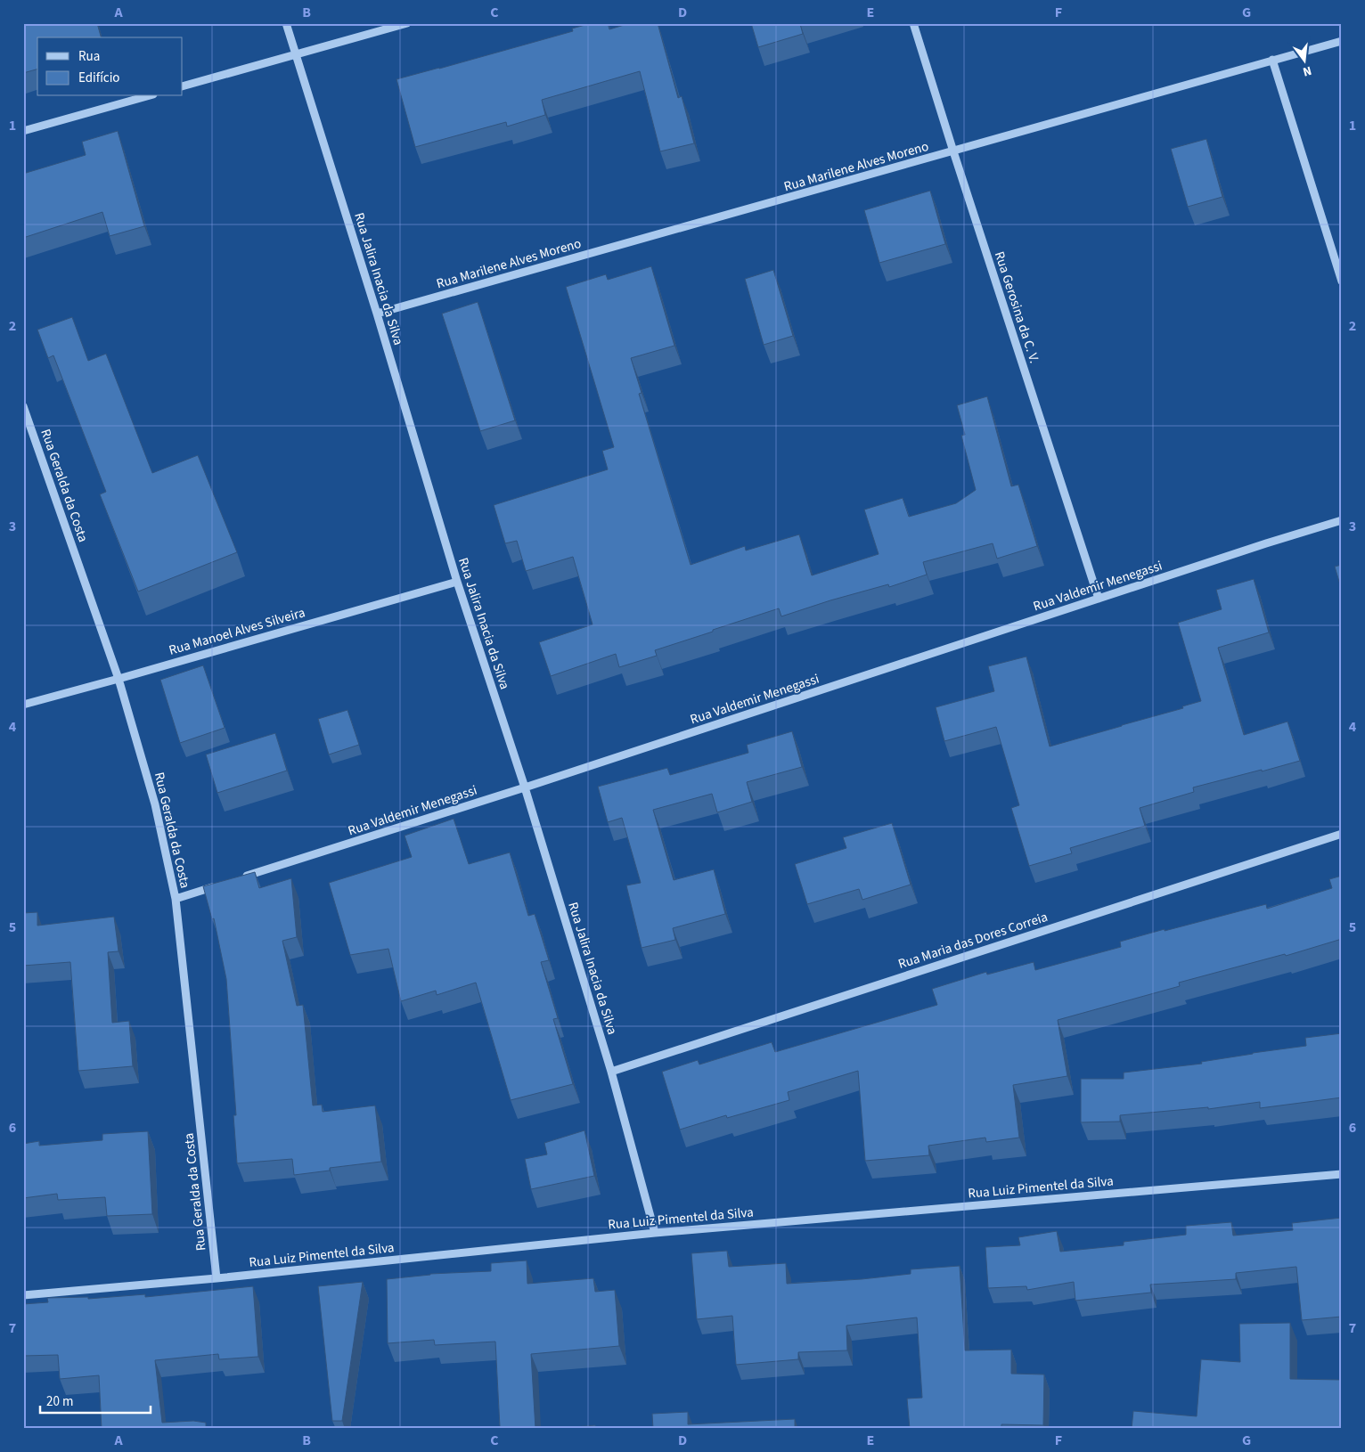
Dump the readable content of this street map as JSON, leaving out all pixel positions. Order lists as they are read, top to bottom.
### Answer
{
  "streets": {
    "street": [
      "Rua Marilene Alves Moreno",
      "Rua Jalira Inacia da Silva",
      "Rua Gerosina da C. V.",
      "Rua Geralda da Costa",
      "Rua Valdemir Menegassi",
      "Rua Manoel Alves Silveira",
      "Rua Maria das Dores Correia",
      "Rua Luiz Pimentel da Silva"
    ]
  },
  "crossings": [
    ["Rua Marilene Alves Moreno", "Rua Jalira Inacia da Silva"],
    ["Rua Marilene Alves Moreno", "Rua Gerosina da C. V."],
    ["Rua Jalira Inacia da Silva", "Rua Valdemir Menegassi"],
    ["Rua Jalira Inacia da Silva", "Rua Manoel Alves Silveira"],
    ["Rua Jalira Inacia da Silva", "Rua Maria das Dores Correia"],
    ["Rua Jalira Inacia da Silva", "Rua Luiz Pimentel da Silva"],
    ["Rua Gerosina da C. V.", "Rua Valdemir Menegassi"],
    ["Rua Geralda da Costa", "Rua Manoel Alves Silveira"],
    ["Rua Geralda da Costa", "Rua Luiz Pimentel da Silva"]
  ],
  "legend": ["Rua", "Edifício"],
  "scale_bar": "20 m",
  "north": "bottom",
  "grid": {
    "columns": [
      "A",
      "B",
      "C",
      "D",
      "E",
      "F",
      "G"
    ],
    "rows": [
      "1",
      "2",
      "3",
      "4",
      "5",
      "6",
      "7"
    ]
  }
}
